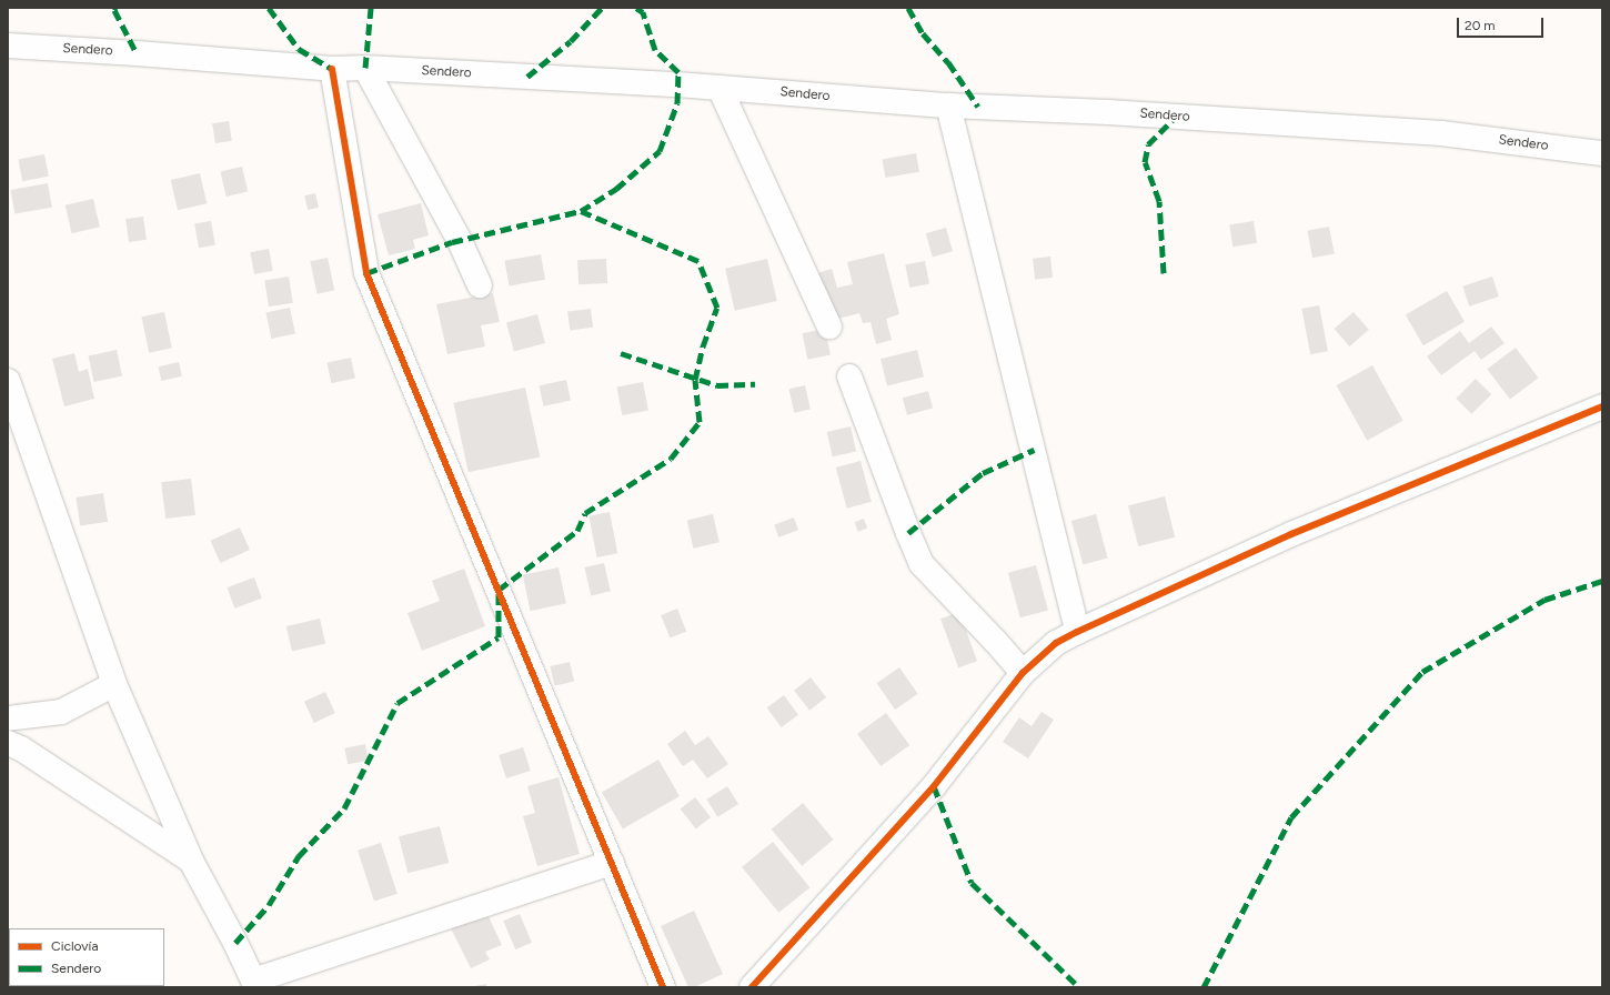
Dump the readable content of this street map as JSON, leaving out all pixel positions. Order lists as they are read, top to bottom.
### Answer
{
  "streets": {
    "street": ["Sendero"]
  },
  "legend": ["Ciclovía", "Sendero"],
  "scale_bar": "20 m"
}
